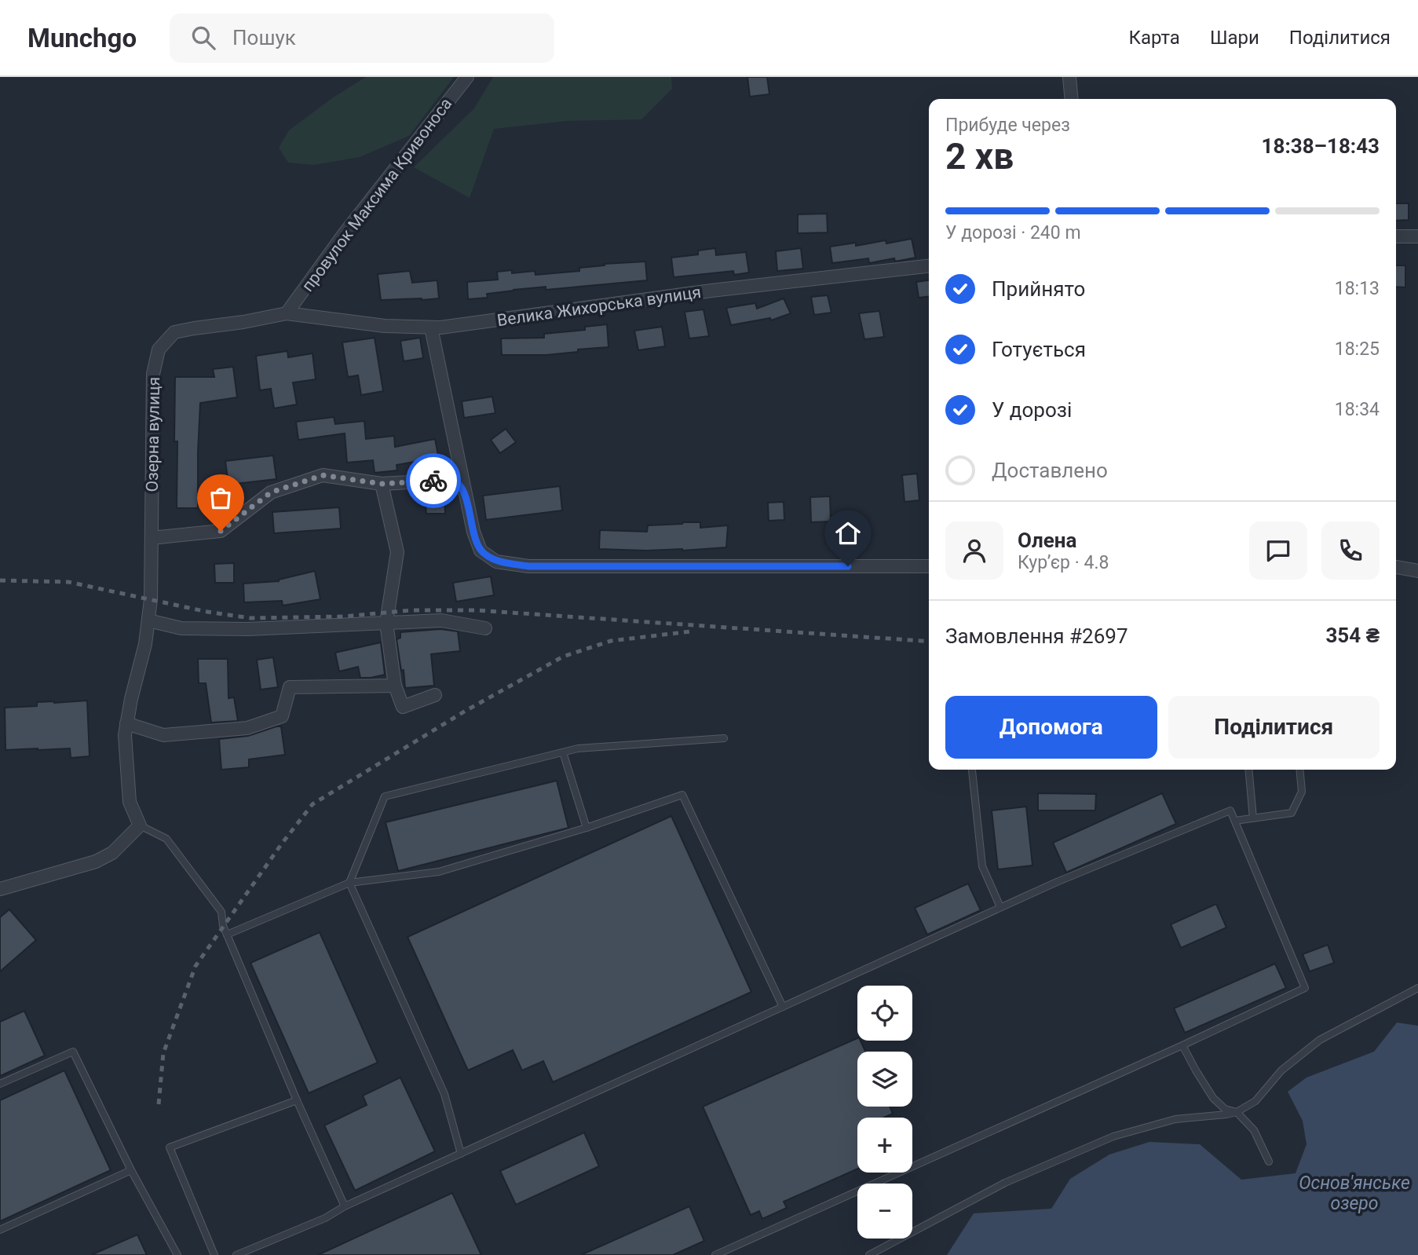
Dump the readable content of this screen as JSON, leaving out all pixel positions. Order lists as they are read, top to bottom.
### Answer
{
  "streets": {
    "street": ["провулок Максима Кривоноса", "Велика Жихорська вулиця", "Озерна вулиця"]
  },
  "crossings": [
    ["провулок Максима Кривоноса", "Озерна вулиця"],
    ["Велика Жихорська вулиця", "Озерна вулиця"]
  ],
  "water": ["Основ'янське озеро"],
  "page": {
    "header": "Munchgo",
    "search": "Пошук",
    "nav": ["Карта", "Шари", "Поділитися"],
    "heading": ["2 хв", "Прибуде через", "18:38–18:43"],
    "panel": [
      "Олена",
      "Кур’єр · 4.8",
      "Замовлення #2697",
      "354 ₴"
    ],
    "bar": "У дорозі · 240 m",
    "list": [
      ["Прийнято", "18:13"],
      ["Готується", "18:25"],
      ["У дорозі", "18:34"],
      "Доставлено"
    ],
    "buttons": ["Допомога", "Поділитися"],
    "map_buttons": ["+", "−"]
  }
}
